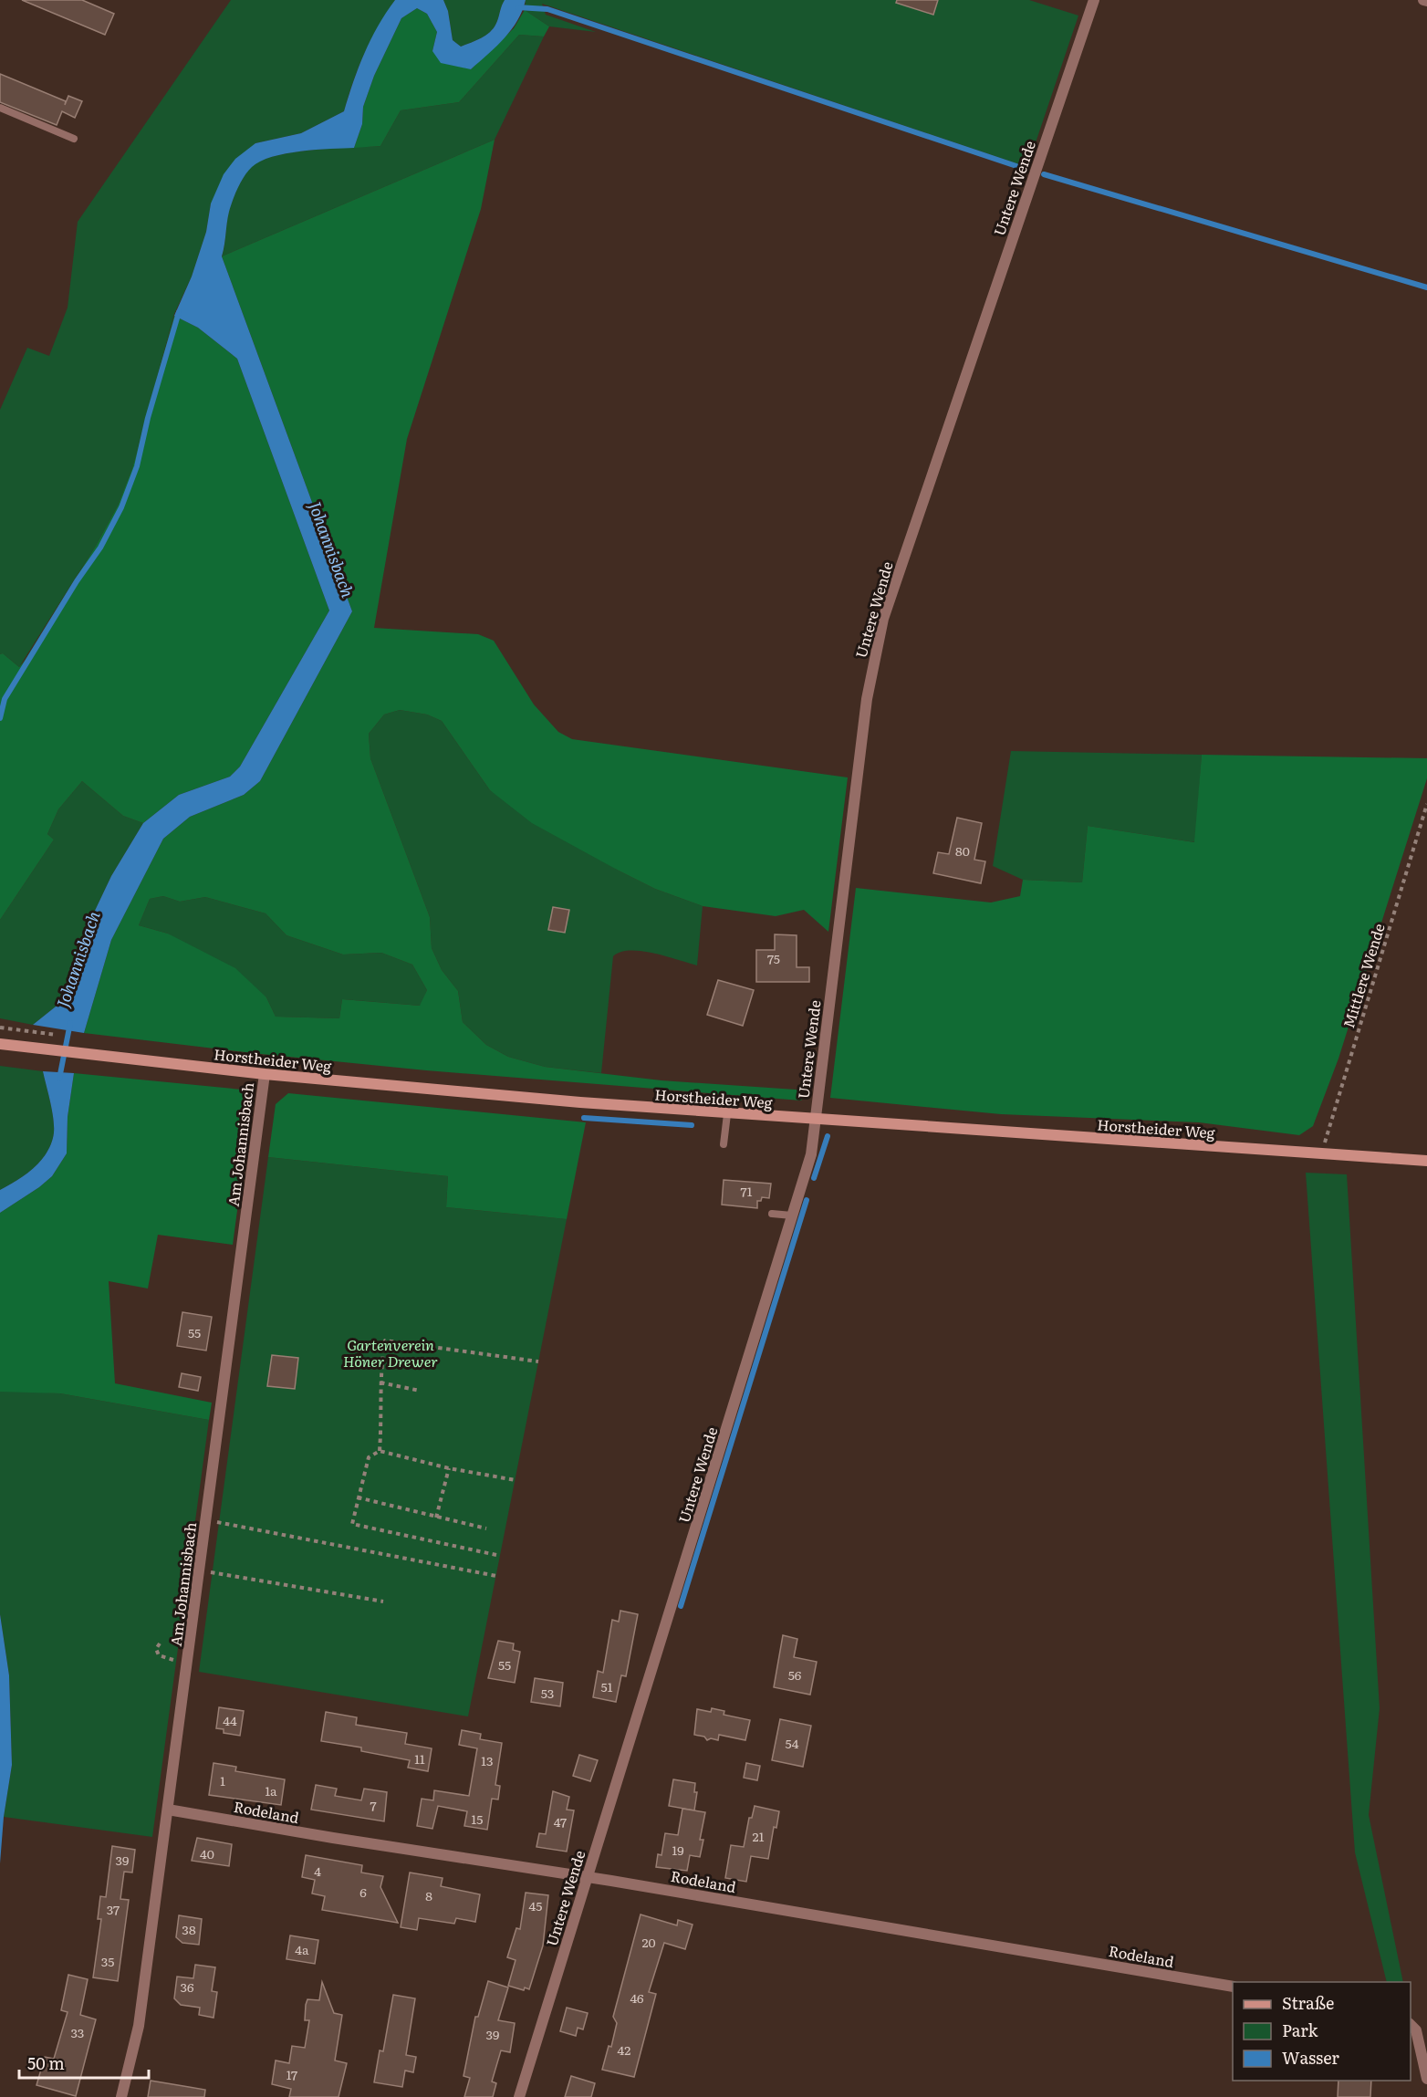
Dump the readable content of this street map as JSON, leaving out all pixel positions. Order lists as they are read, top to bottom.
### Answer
{
  "streets": {
    "street": [
      "Untere Wende",
      "Horstheider Weg",
      "Am Johannisbach",
      "Rodeland"
    ],
    "path": ["Mittlere Wende"]
  },
  "crossings": [
    ["Untere Wende", "Horstheider Weg"],
    ["Untere Wende", "Rodeland"],
    ["Mittlere Wende", "Horstheider Weg"],
    ["Horstheider Weg", "Am Johannisbach"],
    ["Am Johannisbach", "Rodeland"]
  ],
  "water": ["Johannisbach"],
  "parks": ["Gartenverein Höner Drewer"],
  "house_numbers": [
    "80",
    "75",
    "71",
    "55",
    "55",
    "56",
    "51",
    "53",
    "44",
    "54",
    "11",
    "13",
    "1",
    "1a",
    "7",
    "15",
    "47",
    "21",
    "19",
    "40",
    "39",
    "4",
    "6",
    "8",
    "45",
    "37",
    "38",
    "20",
    "4a",
    "35",
    "36",
    "46",
    "33",
    "39",
    "42",
    "17"
  ],
  "legend": ["Straße", "Park", "Wasser"],
  "scale_bar": "50 m"
}
